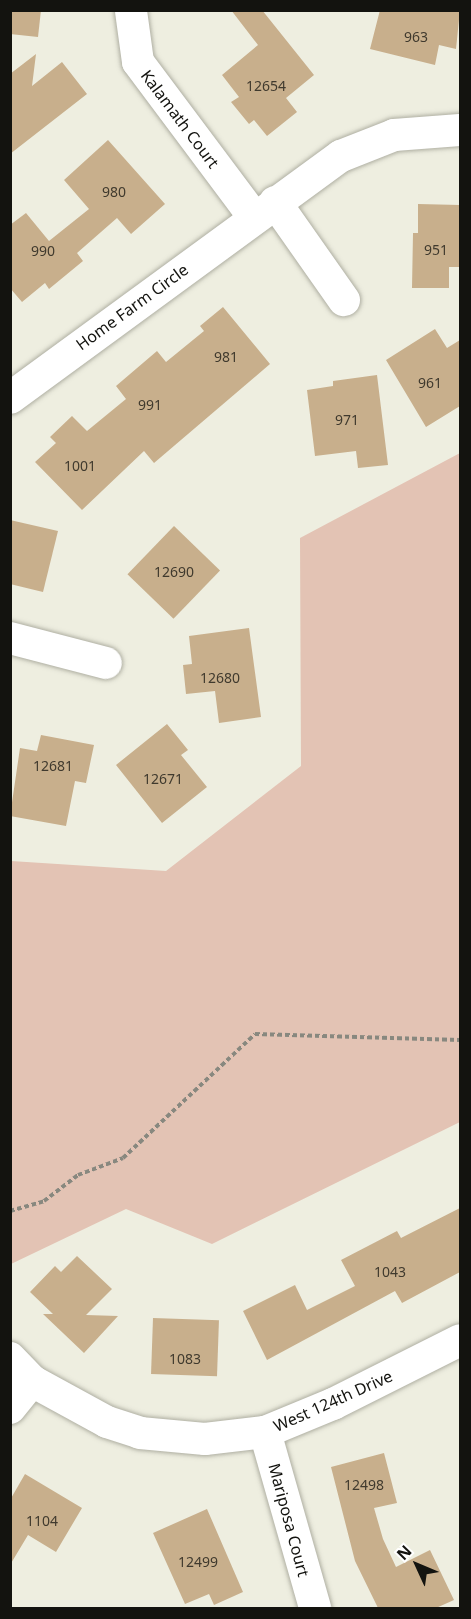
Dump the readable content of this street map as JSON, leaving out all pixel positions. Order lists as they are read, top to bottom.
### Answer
{
  "streets": {
    "street": [
      "Kalamath Court",
      "Home Farm Circle",
      "West 124th Drive",
      "Mariposa Court"
    ]
  },
  "crossings": [
    ["Kalamath Court", "Home Farm Circle"],
    ["West 124th Drive", "Mariposa Court"]
  ],
  "house_numbers": [
    "963",
    "12654",
    "980",
    "951",
    "990",
    "981",
    "961",
    "991",
    "971",
    "1001",
    "12690",
    "12680",
    "12681",
    "12671",
    "1043",
    "1083",
    "12498",
    "1104",
    "12499"
  ],
  "north": "top left"
}
